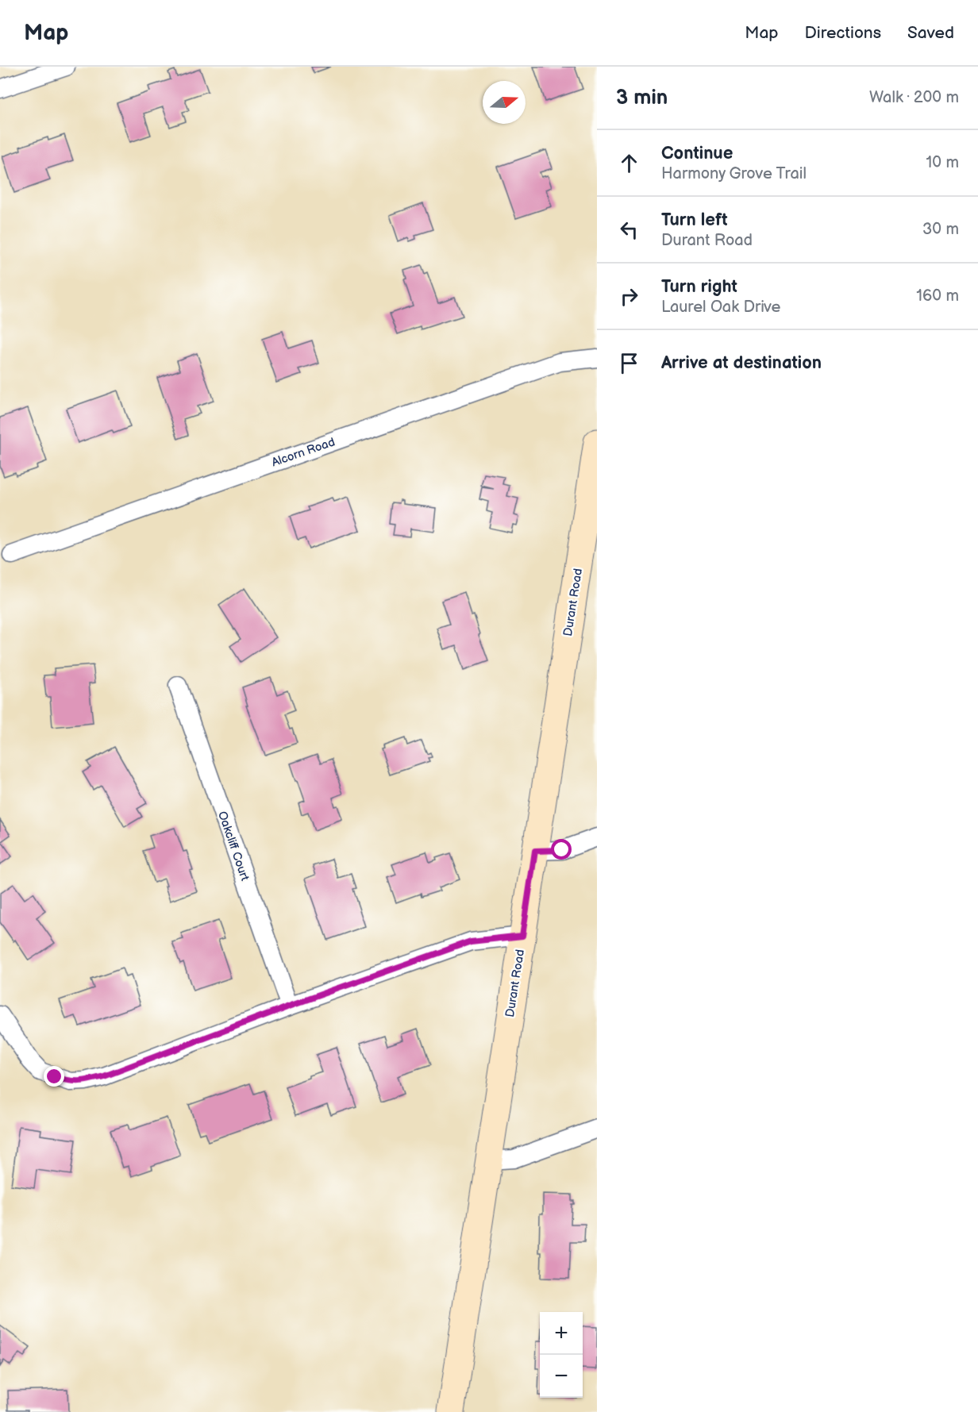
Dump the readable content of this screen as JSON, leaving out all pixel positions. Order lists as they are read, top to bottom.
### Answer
{
  "streets": {
    "street": ["Alcorn Road", "Durant Road", "Oakcliff Court"]
  },
  "north": "right",
  "page": {
    "header": "Map",
    "nav": ["Map", "Directions", "Saved"],
    "heading": ["3 min", "Walk · 200 m"],
    "list": [
      ["Continue", "Harmony Grove Trail", "10 m"],
      ["Turn left", "Durant Road", "30 m"],
      ["Turn right", "Laurel Oak Drive", "160 m"],
      "Arrive at destination"
    ],
    "map_buttons": ["+", "−"]
  }
}
